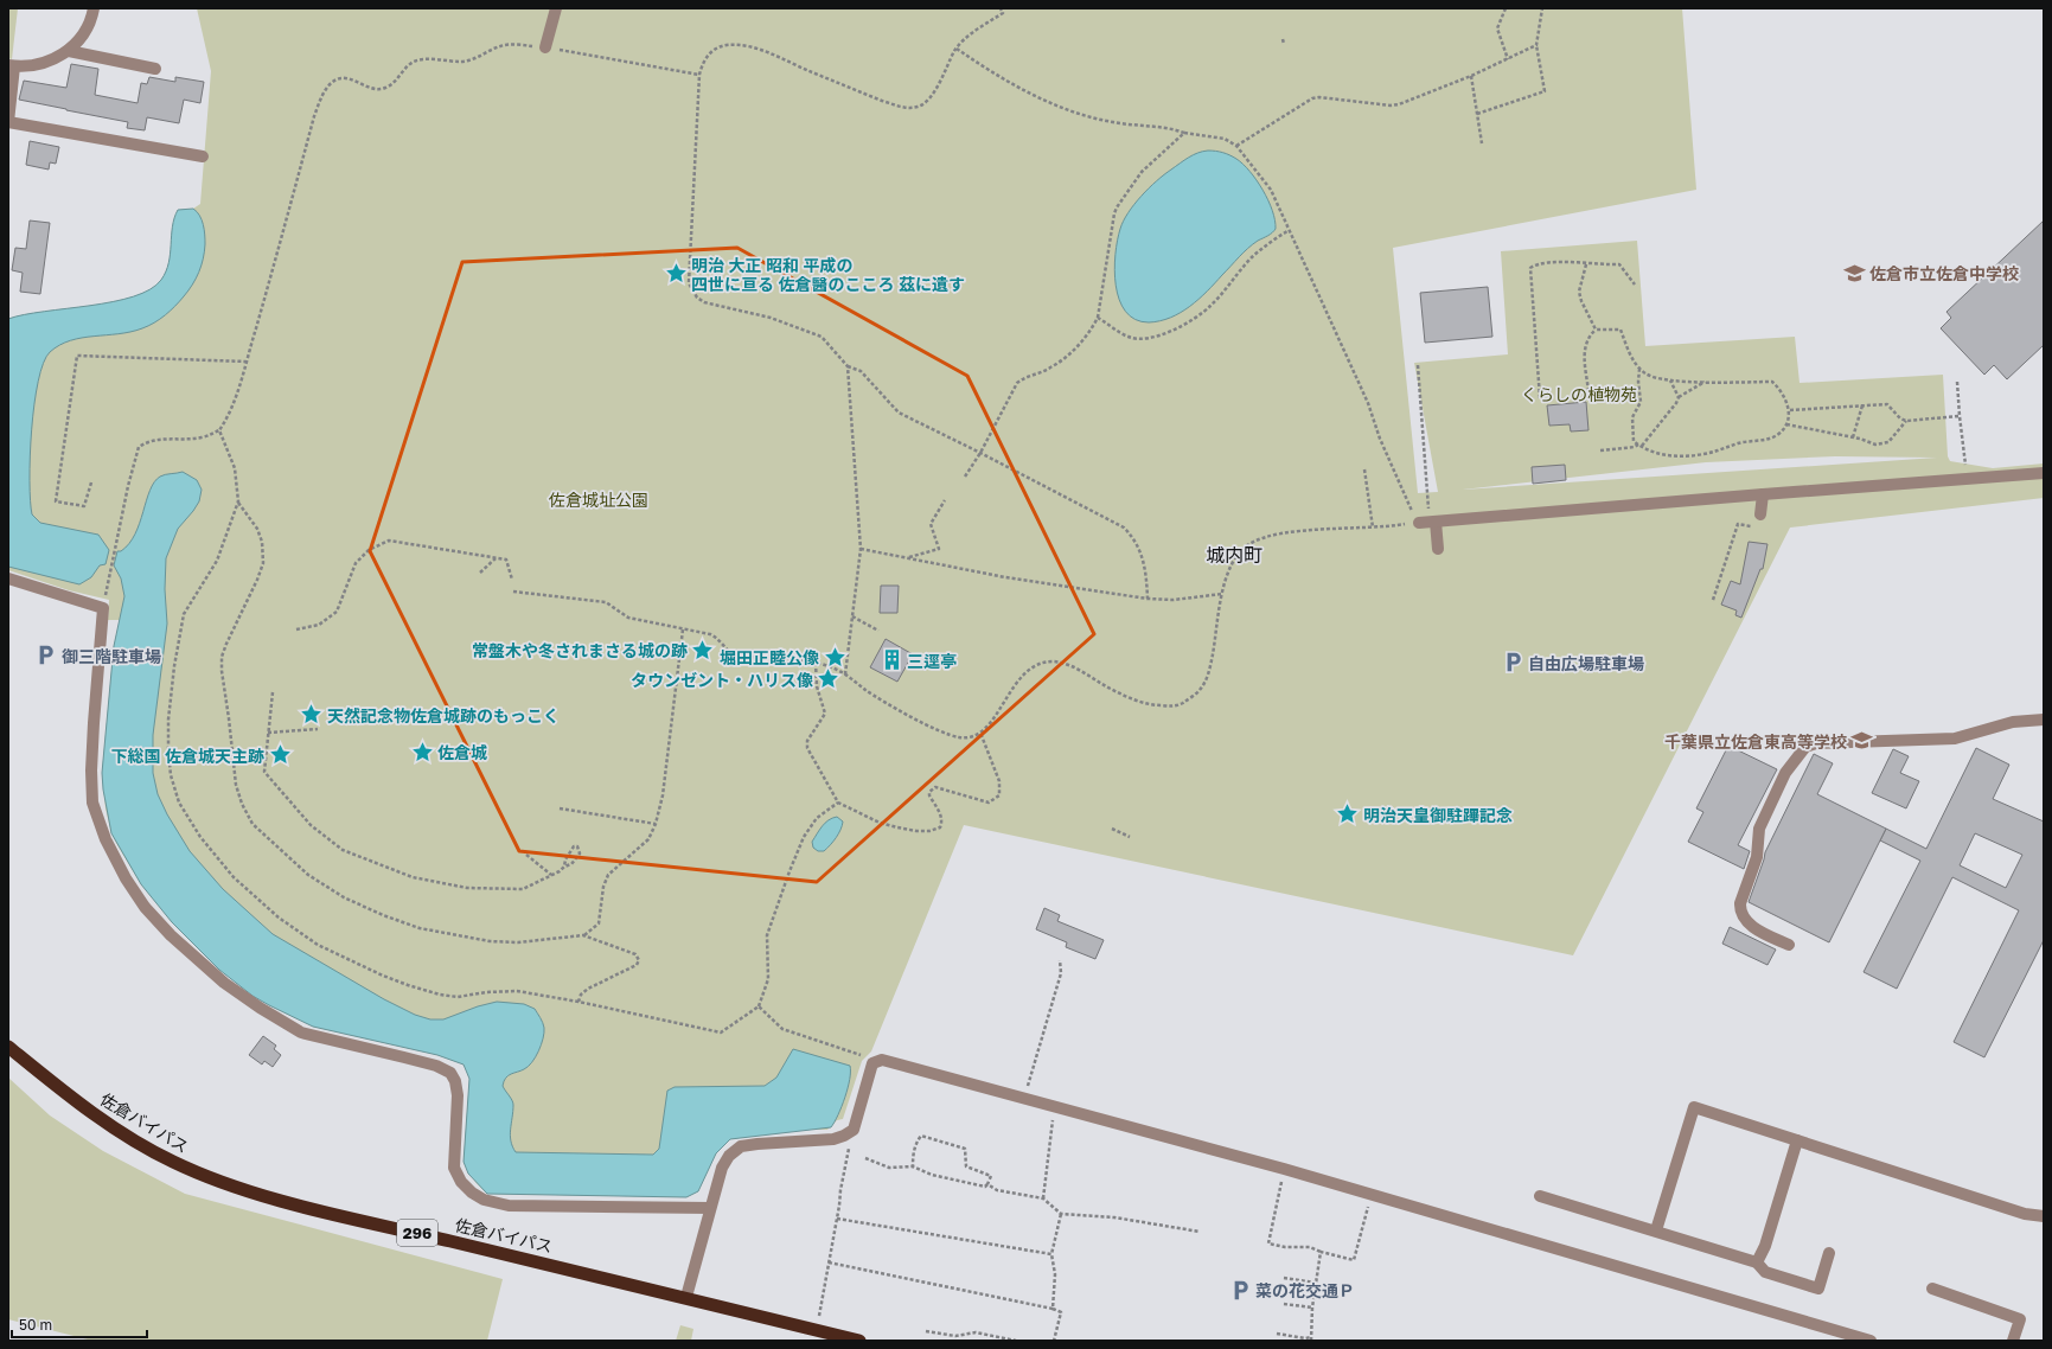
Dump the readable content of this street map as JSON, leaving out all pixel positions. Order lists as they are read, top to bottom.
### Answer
{
  "streets": {
    "highway": ["佐倉バイパス", "296"]
  },
  "districts": ["城内町"],
  "parks": ["くらしの植物苑", "佐倉城址公園"],
  "places": {
    "school or university": ["佐倉市立佐倉中学校", "千葉県立佐倉東高等学校"],
    "place": [
      "明治 大正 昭和 平成の 四世に亘る 佐倉醫のこころ 茲に遺す",
      "常盤木や冬されまさる城の跡",
      "堀田正睦公像",
      "タウンゼント・ハリス像",
      "天然記念物佐倉城跡のもっこく",
      "佐倉城",
      "下総国 佐倉城天主跡",
      "明治天皇御駐蹕記念"
    ],
    "parking": ["御三階駐車場", "自由広場駐車場", "菜の花交通Ｐ"],
    "building": ["三逕亭"]
  },
  "scale_bar": "50 m"
}
